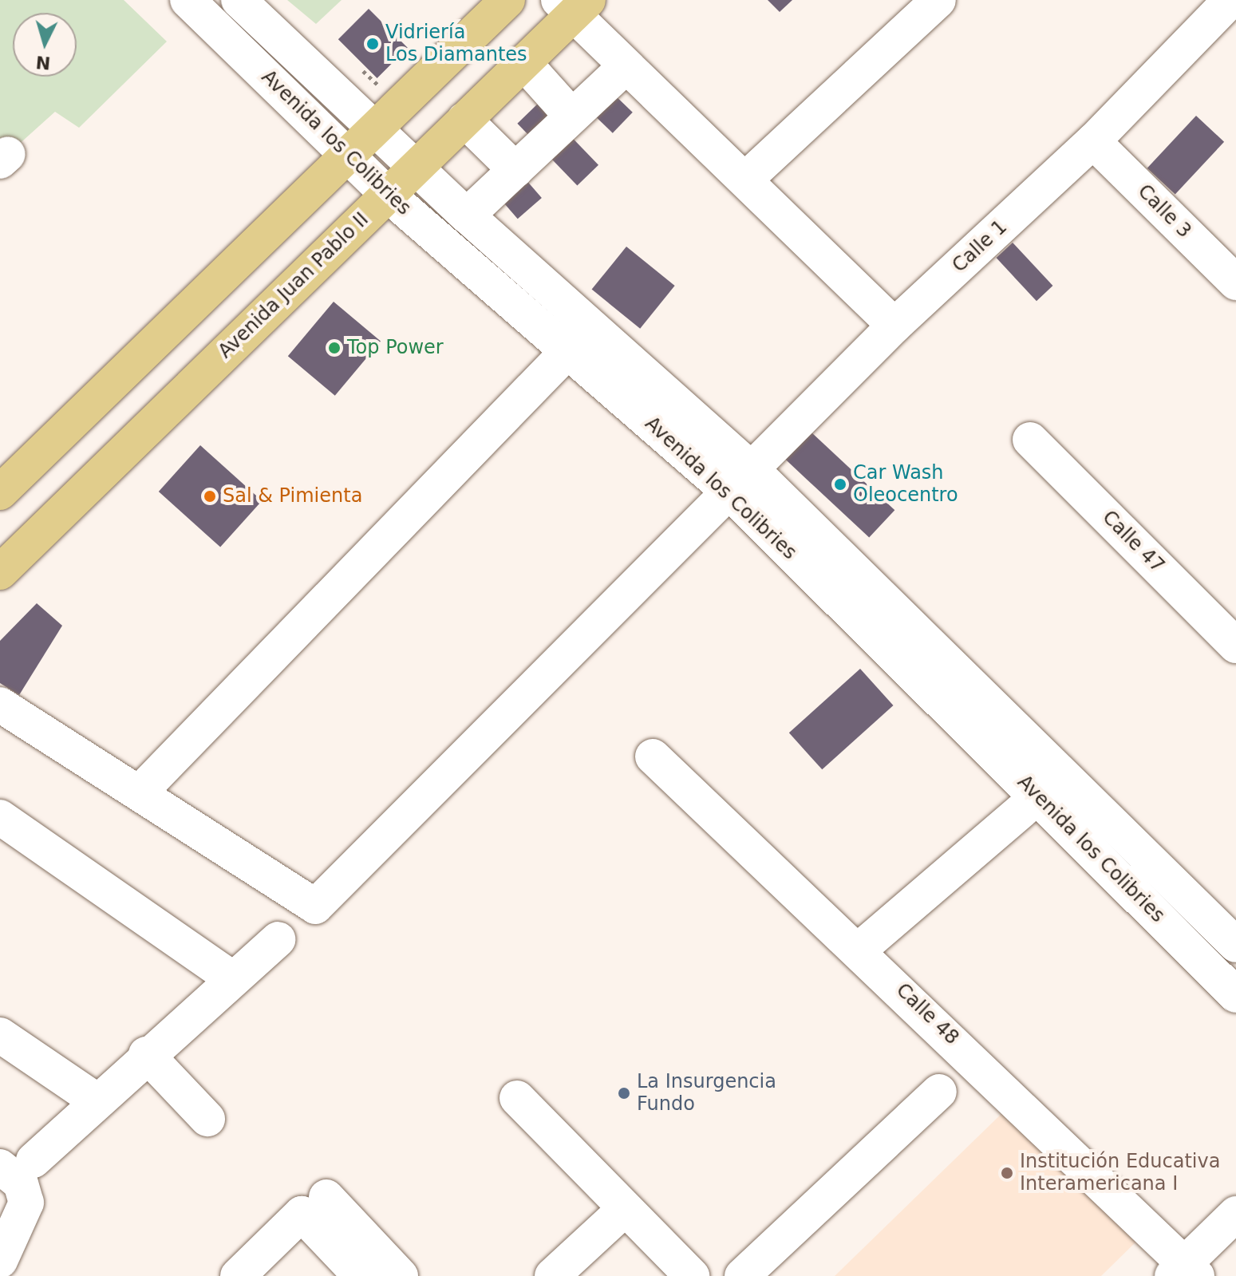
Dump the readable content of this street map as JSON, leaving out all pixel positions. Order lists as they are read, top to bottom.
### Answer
{
  "streets": {
    "main road": ["Avenida Juan Pablo II"],
    "street": [
      "Avenida los Colibries",
      "Calle 3",
      "Calle 1",
      "Calle 47",
      "Calle 48"
    ]
  },
  "crossings": [
    ["Avenida los Colibries", "Calle 1"],
    ["Avenida los Colibries", "Avenida Juan Pablo II"],
    ["Calle 3", "Calle 1"]
  ],
  "places": [
    "Vidriería Los Diamantes",
    "Top Power",
    "Car Wash Oleocentro",
    "Sal & Pimienta",
    "La Insurgencia Fundo",
    "Institución Educativa Interamericana I"
  ],
  "north": "bottom"
}
